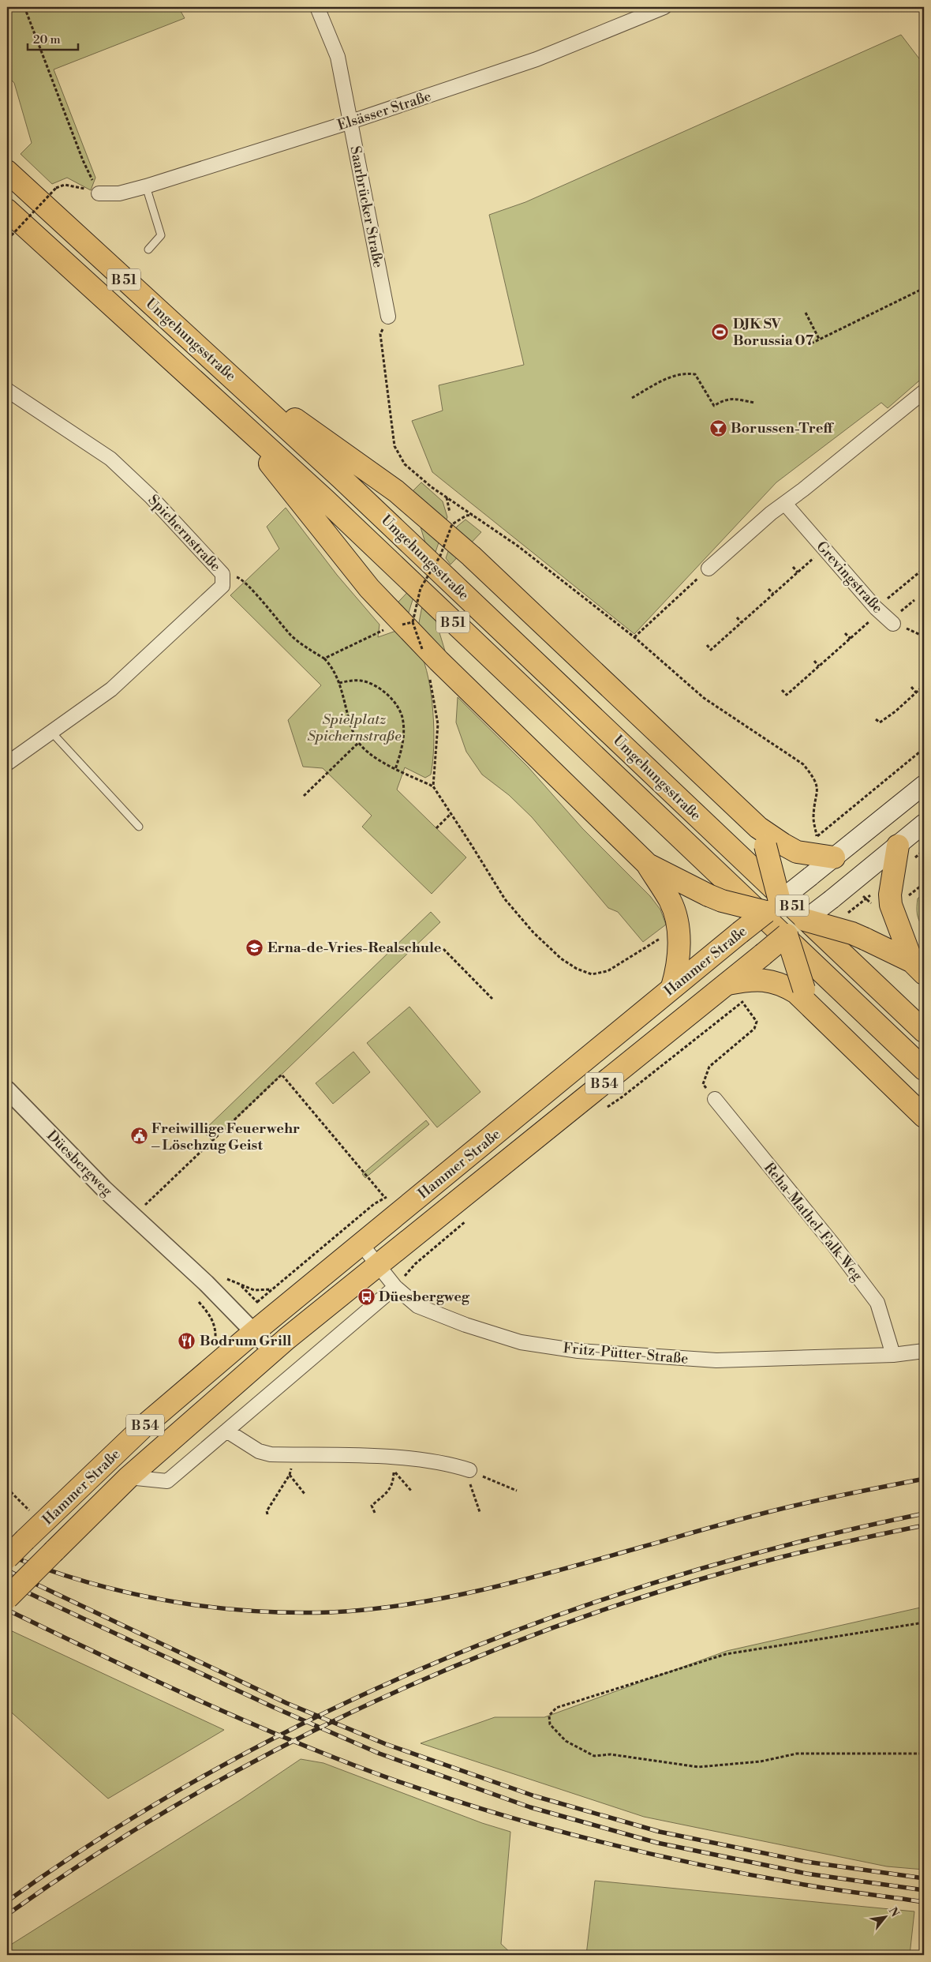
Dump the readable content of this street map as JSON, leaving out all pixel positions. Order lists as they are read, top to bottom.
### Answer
{
  "streets": {
    "main road": [
      "B 51",
      "Umgehungsstraße",
      "Hammer Straße",
      "B 54"
    ],
    "street": [
      "Elsässer Straße",
      "Saarbrücker Straße",
      "Spichernstraße",
      "Grevingstraße",
      "Düesbergweg",
      "Reha-Mathel-Falk-Weg",
      "Fritz-Pütter-Straße"
    ]
  },
  "crossings": [
    ["Elsässer Straße", "Saarbrücker Straße"],
    ["Hammer Straße", "Düesbergweg"],
    ["Hammer Straße", "Fritz-Pütter-Straße"],
    ["Reha-Mathel-Falk-Weg", "Fritz-Pütter-Straße"]
  ],
  "parks": ["Spielplatz Spichernstraße"],
  "places": {
    "sports": ["DJK SV Borussia 07"],
    "bar": ["Borussen-Treff"],
    "school or university": ["Erna-de-Vries-Realschule"],
    "public building": ["Freiwillige Feuerwehr – Löschzug Geist"],
    "bus stop": ["Düesbergweg"],
    "restaurant": ["Bodrum Grill"]
  },
  "scale_bar": "20 m",
  "north": "top right"
}
